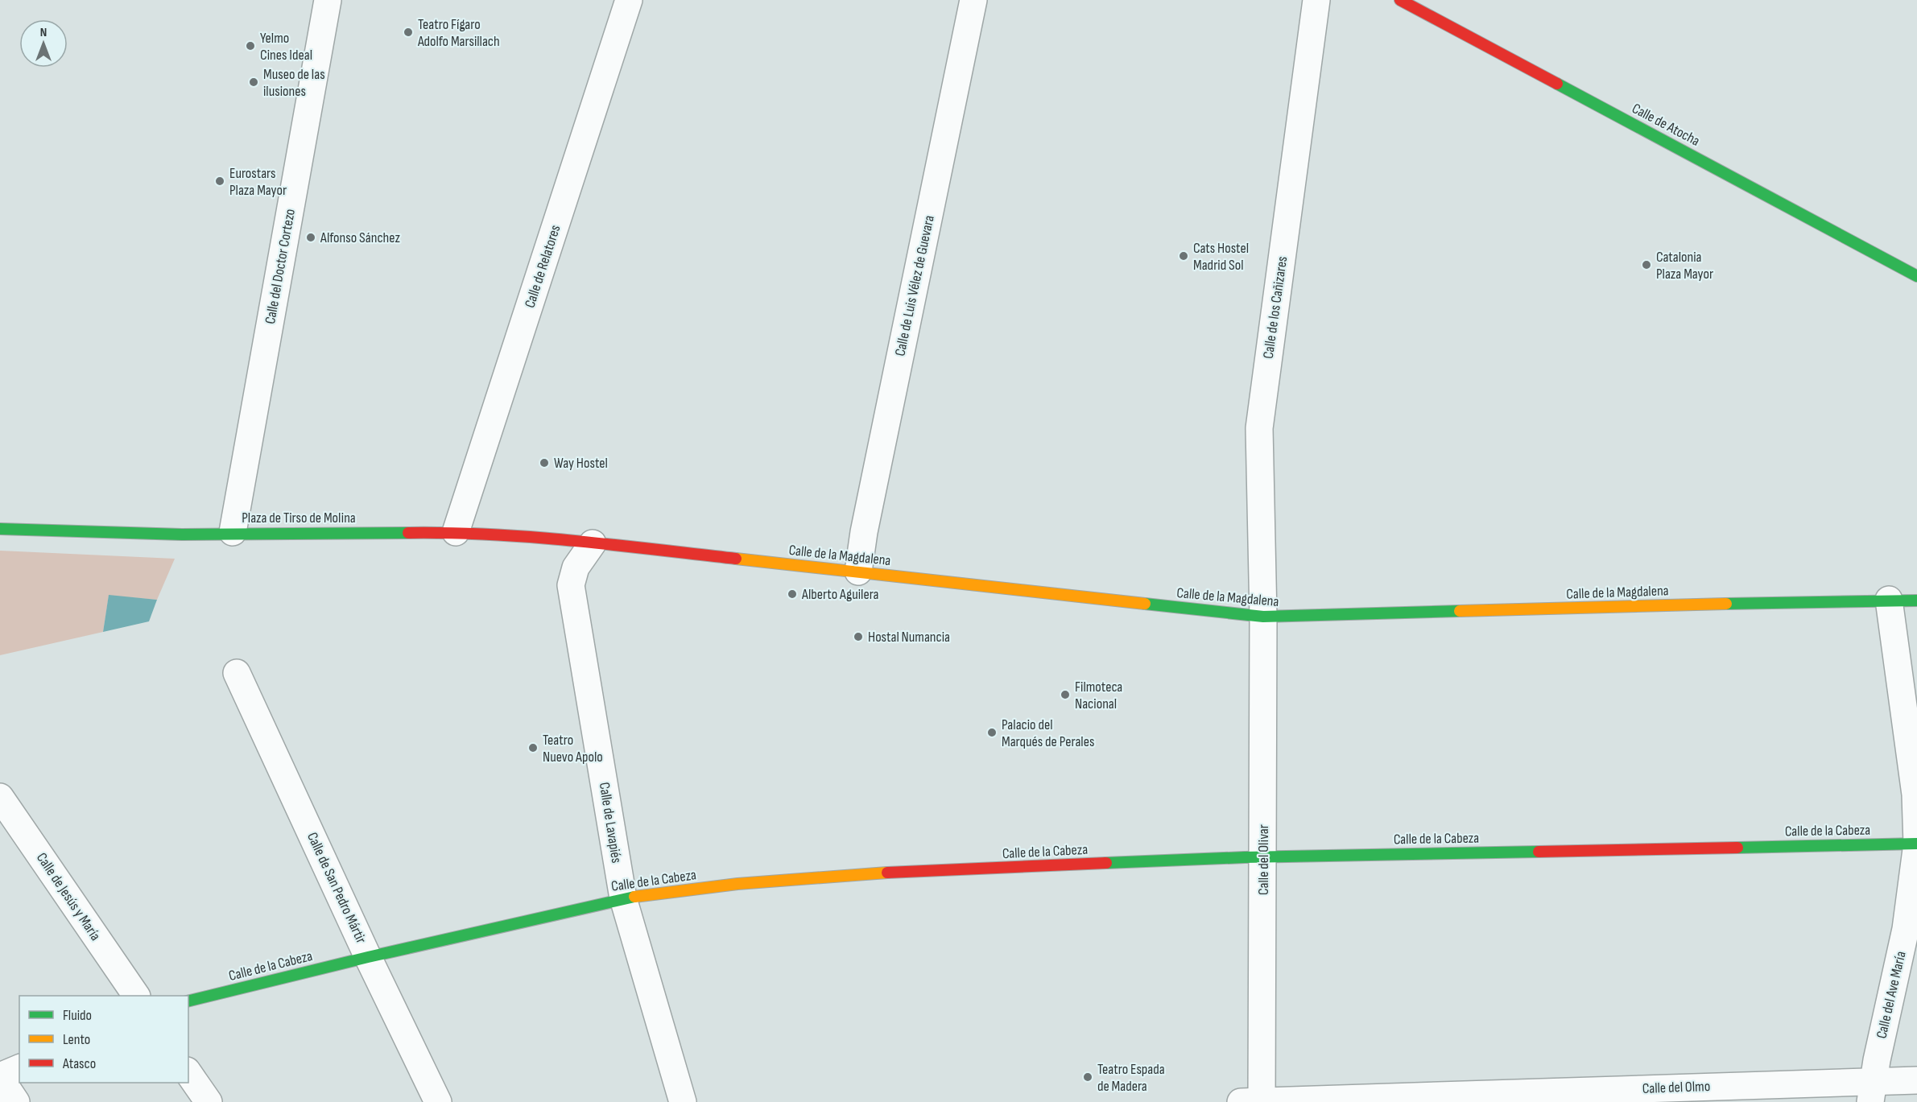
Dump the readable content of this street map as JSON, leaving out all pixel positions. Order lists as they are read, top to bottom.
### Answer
{
  "streets": {
    "street": [
      "Calle de Atocha",
      "Calle del Doctor Cortezo",
      "Calle de Relatores",
      "Calle de Luis Vélez de Guevara",
      "Calle de los Cañizares",
      "Plaza de Tirso de Molina",
      "Calle de la Magdalena",
      "Calle de Lavapiés",
      "Calle de la Cabeza",
      "Calle del Olivar",
      "Calle de San Pedro Mártir",
      "Calle de Jesús y María",
      "Calle del Ave María",
      "Calle del Olmo"
    ]
  },
  "crossings": [
    ["Calle del Doctor Cortezo", "Plaza de Tirso de Molina"],
    ["Calle de Relatores", "Plaza de Tirso de Molina"],
    ["Calle de Luis Vélez de Guevara", "Calle de la Magdalena"],
    ["Calle de los Cañizares", "Calle de la Magdalena"],
    ["Calle de los Cañizares", "Calle del Olivar"],
    ["Plaza de Tirso de Molina", "Calle de la Magdalena"],
    ["Plaza de Tirso de Molina", "Calle de Lavapiés"],
    ["Calle de la Magdalena", "Calle de Lavapiés"],
    ["Calle de la Magdalena", "Calle del Olivar"],
    ["Calle de la Magdalena", "Calle del Ave María"],
    ["Calle de Lavapiés", "Calle de la Cabeza"],
    ["Calle de la Cabeza", "Calle del Olivar"],
    ["Calle de la Cabeza", "Calle de San Pedro Mártir"],
    ["Calle de la Cabeza", "Calle del Ave María"],
    ["Calle del Olivar", "Calle del Olmo"],
    ["Calle del Ave María", "Calle del Olmo"]
  ],
  "places": [
    "Teatro Fígaro Adolfo Marsillach",
    "Yelmo Cines Ideal",
    "Museo de las ilusiones",
    "Eurostars Plaza Mayor",
    "Alfonso Sánchez",
    "Cats Hostel Madrid Sol",
    "Catalonia Plaza Mayor",
    "Way Hostel",
    "Alberto Aguilera",
    "Hostal Numancia",
    "Filmoteca Nacional",
    "Palacio del Marqués de Perales",
    "Teatro Nuevo Apolo",
    "Teatro Espada de Madera"
  ],
  "legend": ["Fluido", "Lento", "Atasco"],
  "north": "top"
}
